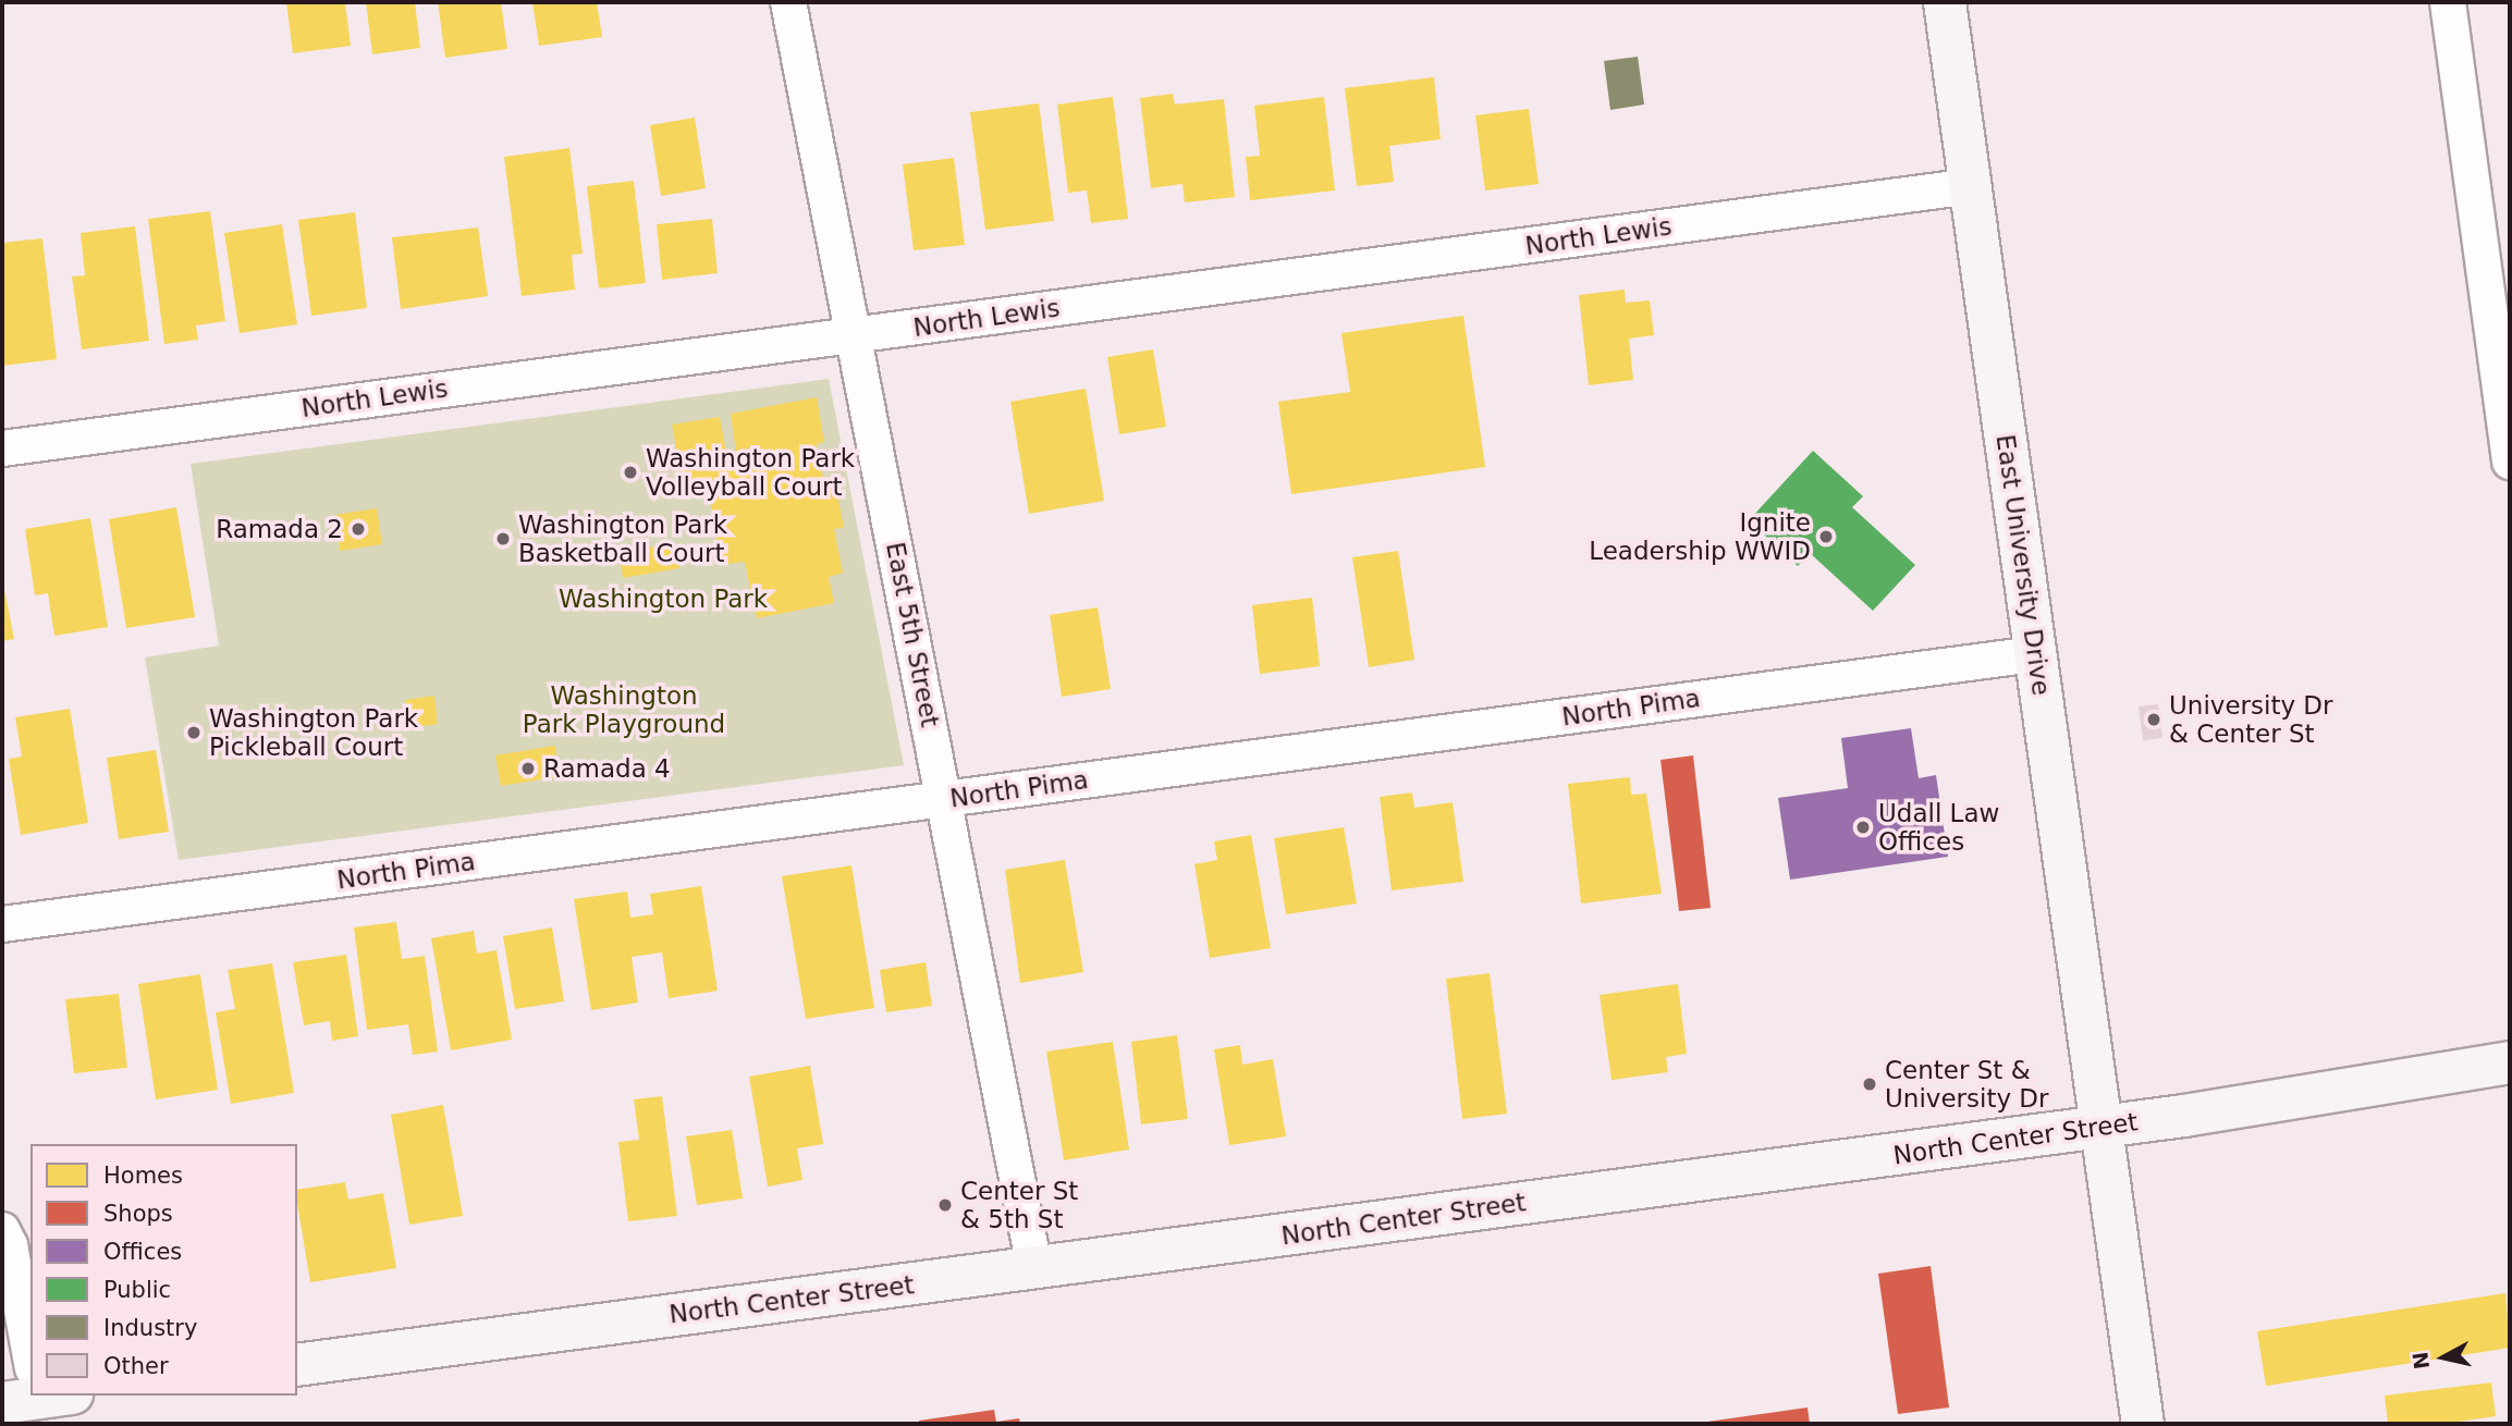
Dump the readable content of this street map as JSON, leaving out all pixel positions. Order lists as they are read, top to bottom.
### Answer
{
  "streets": {
    "street": [
      "North Lewis",
      "East University Drive",
      "East 5th Street",
      "North Pima",
      "North Center Street"
    ]
  },
  "crossings": [
    ["North Lewis", "East University Drive"],
    ["North Lewis", "East 5th Street"],
    ["East University Drive", "North Pima"],
    ["East University Drive", "North Center Street"],
    ["East 5th Street", "North Pima"],
    ["East 5th Street", "North Center Street"]
  ],
  "parks": ["Washington Park", "Washington Park Playground"],
  "places": [
    "Washington Park Volleyball Court",
    "Ramada 2",
    "Ignite Leadership WWID",
    "Washington Park Basketball Court",
    "University Dr & Center St",
    "Washington Park Pickleball Court",
    "Ramada 4",
    "Udall Law Offices",
    "Center St & University Dr",
    "Center St & 5th St"
  ],
  "legend": [
    "Homes",
    "Shops",
    "Offices",
    "Public",
    "Industry",
    "Other"
  ],
  "north": "left"
}
